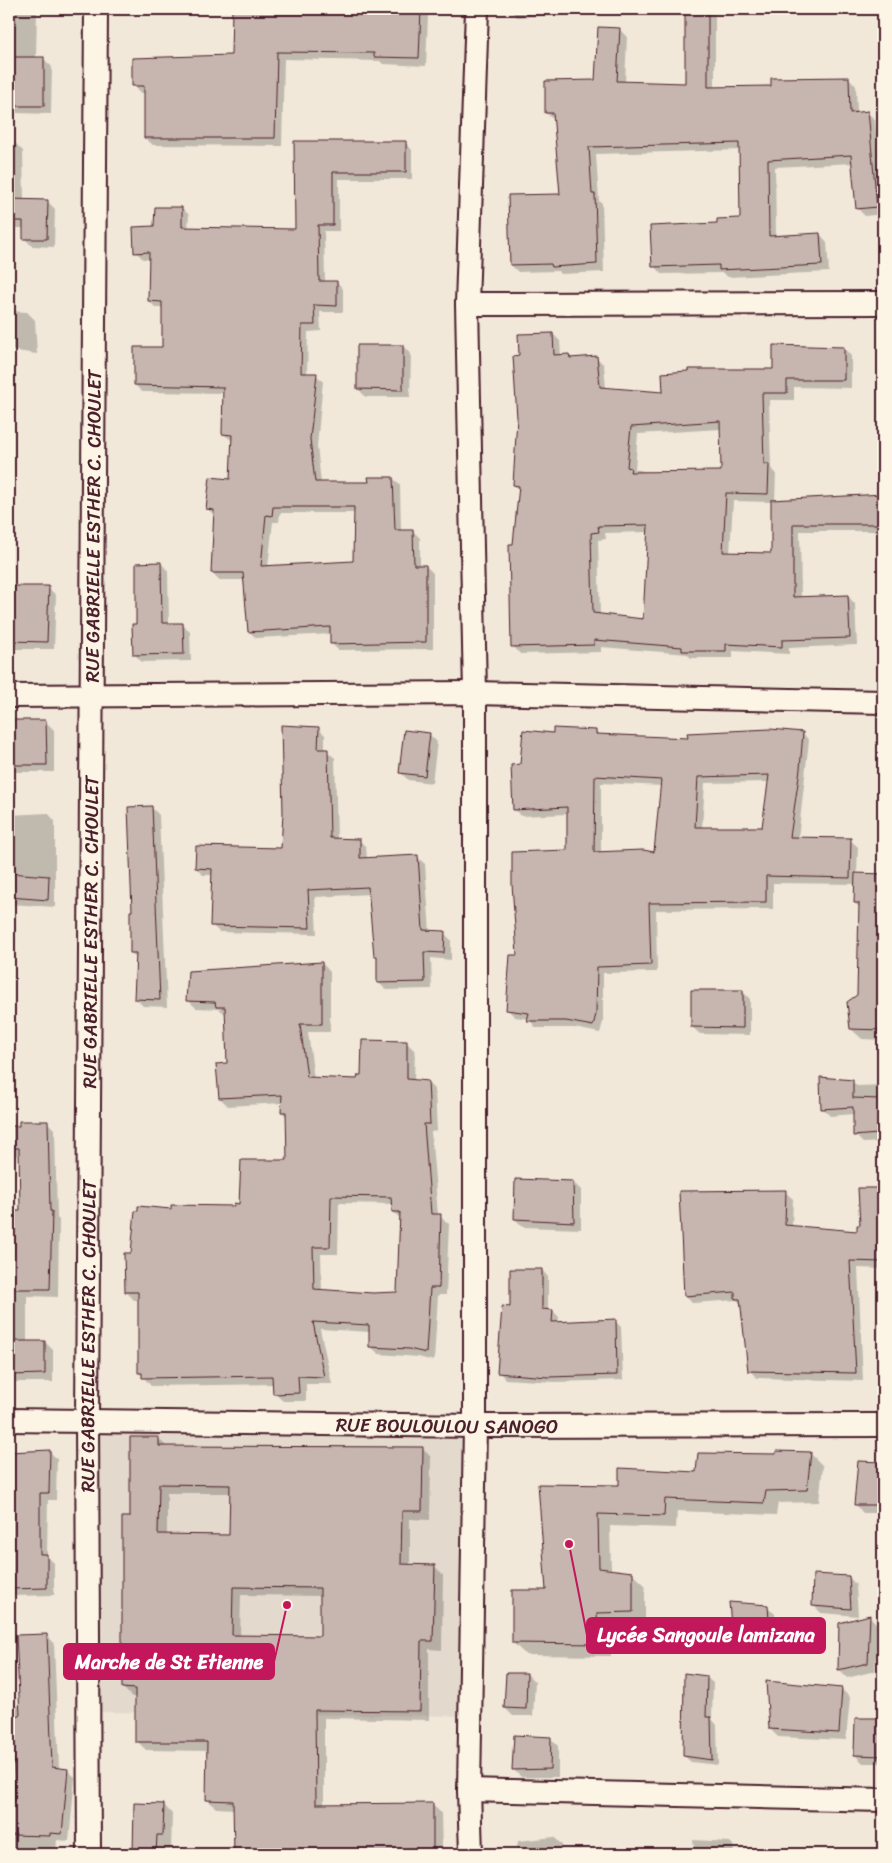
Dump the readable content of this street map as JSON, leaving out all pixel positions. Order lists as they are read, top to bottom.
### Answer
{
  "streets": {
    "street": ["RUE GABRIELLE ESTHER C. CHOULET", "RUE BOULOULOU SANOGO"]
  },
  "crossings": [
    ["RUE GABRIELLE ESTHER C. CHOULET", "RUE BOULOULOU SANOGO"]
  ],
  "places": ["Lycée Sangoule lamizana", "Marche de St Etienne"]
}
